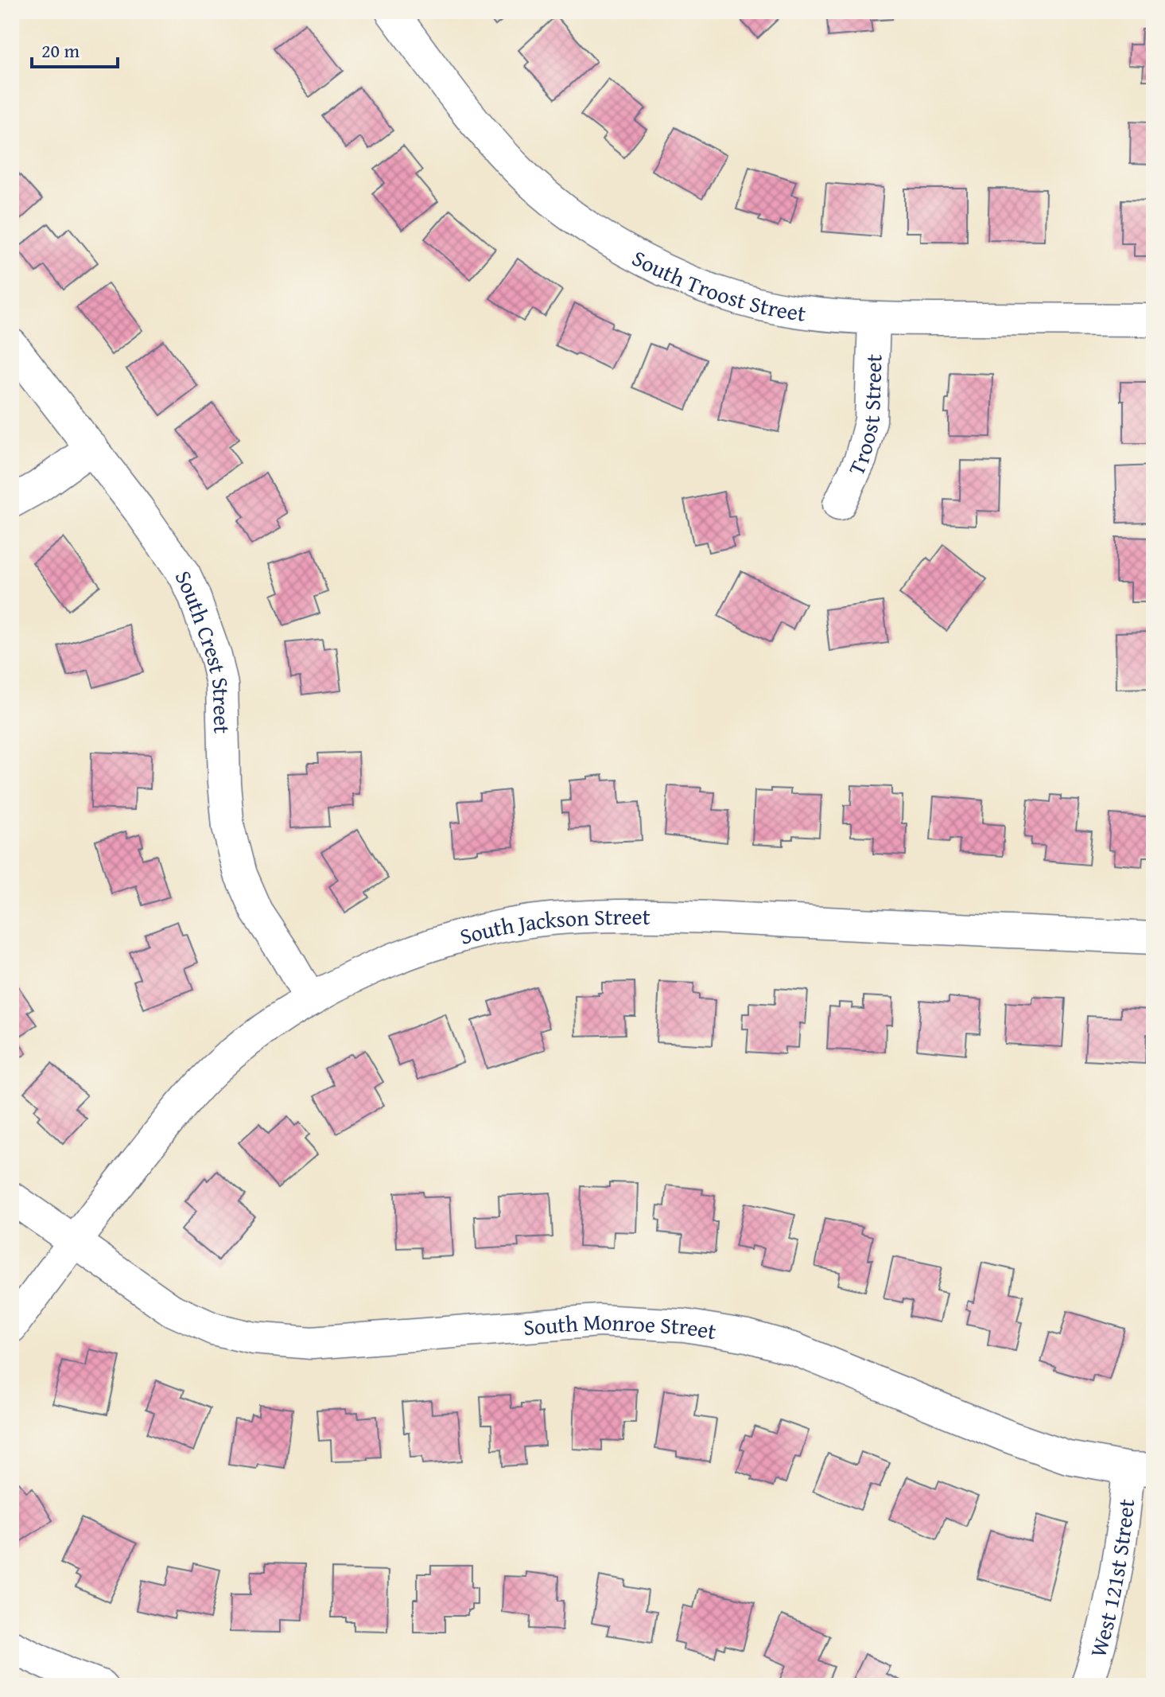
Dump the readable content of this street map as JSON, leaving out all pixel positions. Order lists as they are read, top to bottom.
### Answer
{
  "streets": {
    "street": [
      "South Troost Street",
      "Troost Street",
      "South Crest Street",
      "South Jackson Street",
      "South Monroe Street",
      "West 121st Street"
    ]
  },
  "crossings": [
    ["South Troost Street", "Troost Street"],
    ["South Crest Street", "South Jackson Street"],
    ["South Jackson Street", "South Monroe Street"],
    ["South Monroe Street", "West 121st Street"]
  ],
  "scale_bar": "20 m"
}
